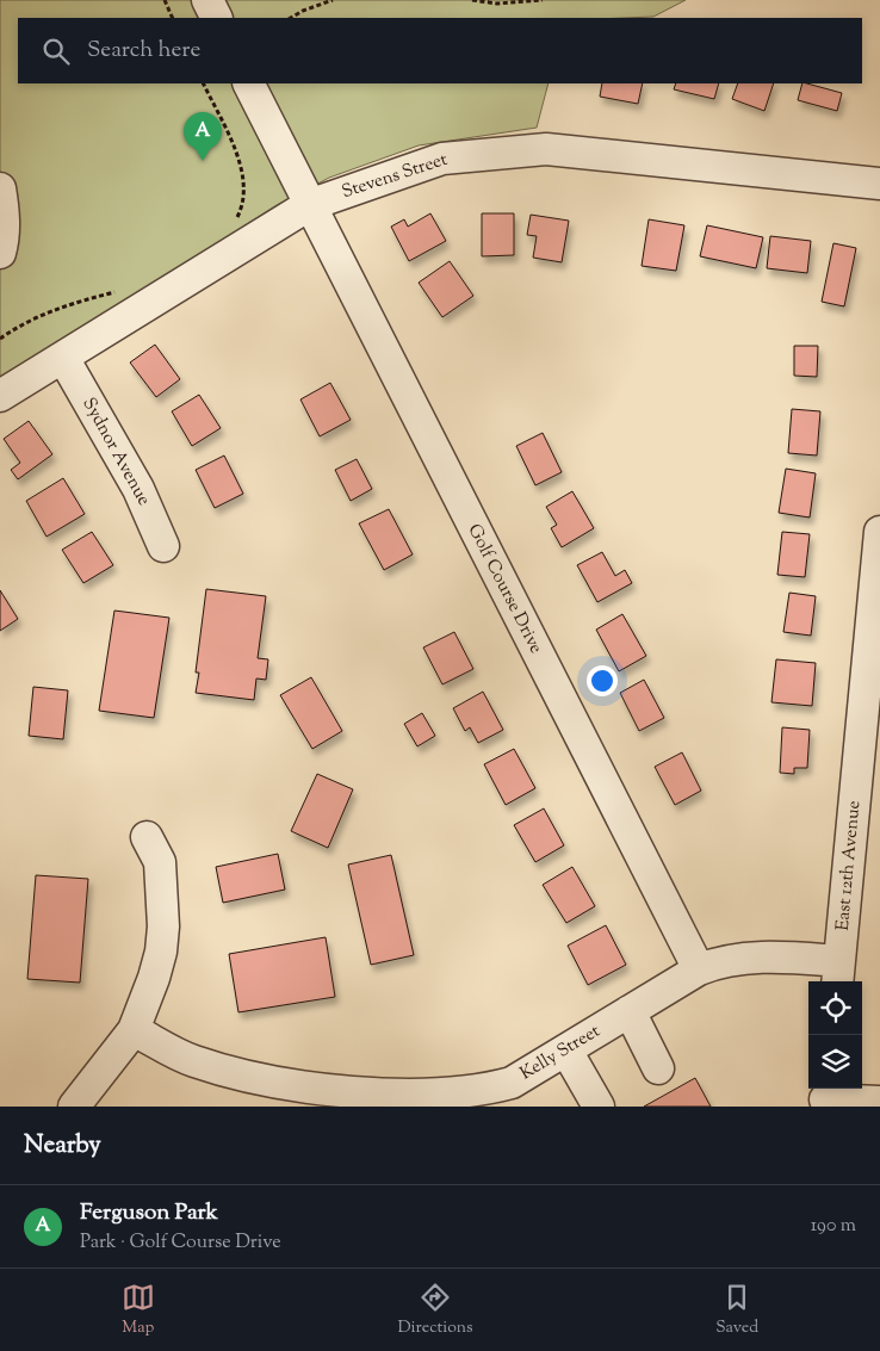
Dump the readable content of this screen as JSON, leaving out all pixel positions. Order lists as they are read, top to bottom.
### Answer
{
  "streets": {
    "street": [
      "Stevens Street",
      "Sydnor Avenue",
      "Golf Course Drive",
      "East 12th Avenue",
      "Kelly Street"
    ]
  },
  "crossings": [
    ["Stevens Street", "Sydnor Avenue"],
    ["Stevens Street", "Golf Course Drive"],
    ["Golf Course Drive", "Kelly Street"]
  ],
  "page": {
    "search": "Search here",
    "pins": "A",
    "heading": "Nearby",
    "list": [
      {
        "mark": "A",
        "name": "Ferguson Park",
        "note": "Park · Golf Course Drive",
        "value": "190 m"
      }
    ],
    "nav": ["Map", "Directions", "Saved"]
  }
}
